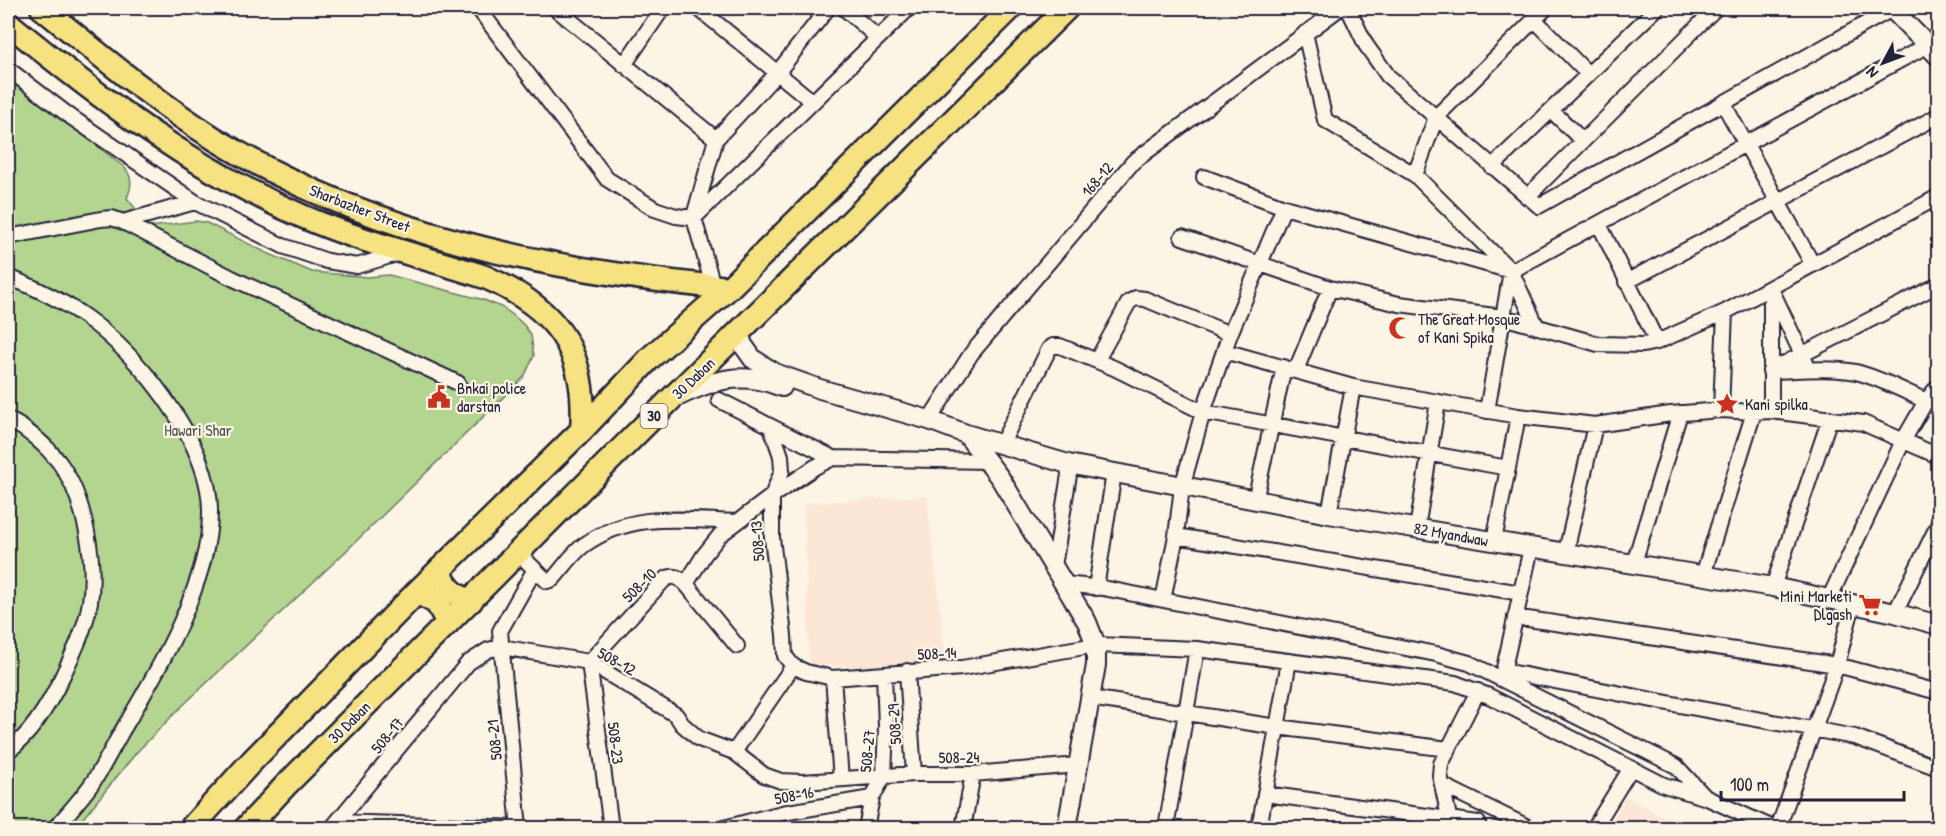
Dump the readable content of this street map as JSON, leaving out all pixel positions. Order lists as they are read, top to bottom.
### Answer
{
  "streets": {
    "main road": ["Sharbazher Street", "30 Daban", "30"],
    "street": [
      "168-12",
      "82 Myandwaw",
      "508-13",
      "508-10",
      "508-14",
      "508-12",
      "508-29",
      "508-17",
      "508-21",
      "508-23",
      "508-27",
      "508-24",
      "508-16"
    ]
  },
  "crossings": [
    ["Sharbazher Street", "30"],
    ["508-13", "508-14"],
    ["508-10", "508-12"],
    ["508-10", "508-23"],
    ["508-14", "508-29"],
    ["508-14", "508-27"],
    ["508-12", "508-17"],
    ["508-12", "508-21"],
    ["508-12", "508-23"],
    ["508-12", "508-27"],
    ["508-12", "508-24"],
    ["508-29", "508-24"],
    ["508-17", "508-21"],
    ["508-27", "508-24"],
    ["508-27", "508-16"]
  ],
  "parks": ["Hawari Shar"],
  "places": {
    "mosque": ["The Great Mosque of Kani Spika"],
    "public building": ["Bnkai police darstan"],
    "place": ["Kani spilka"],
    "supermarket": ["Mini Marketi Dlgash"]
  },
  "scale_bar": "100 m",
  "north": "bottom left"
}
